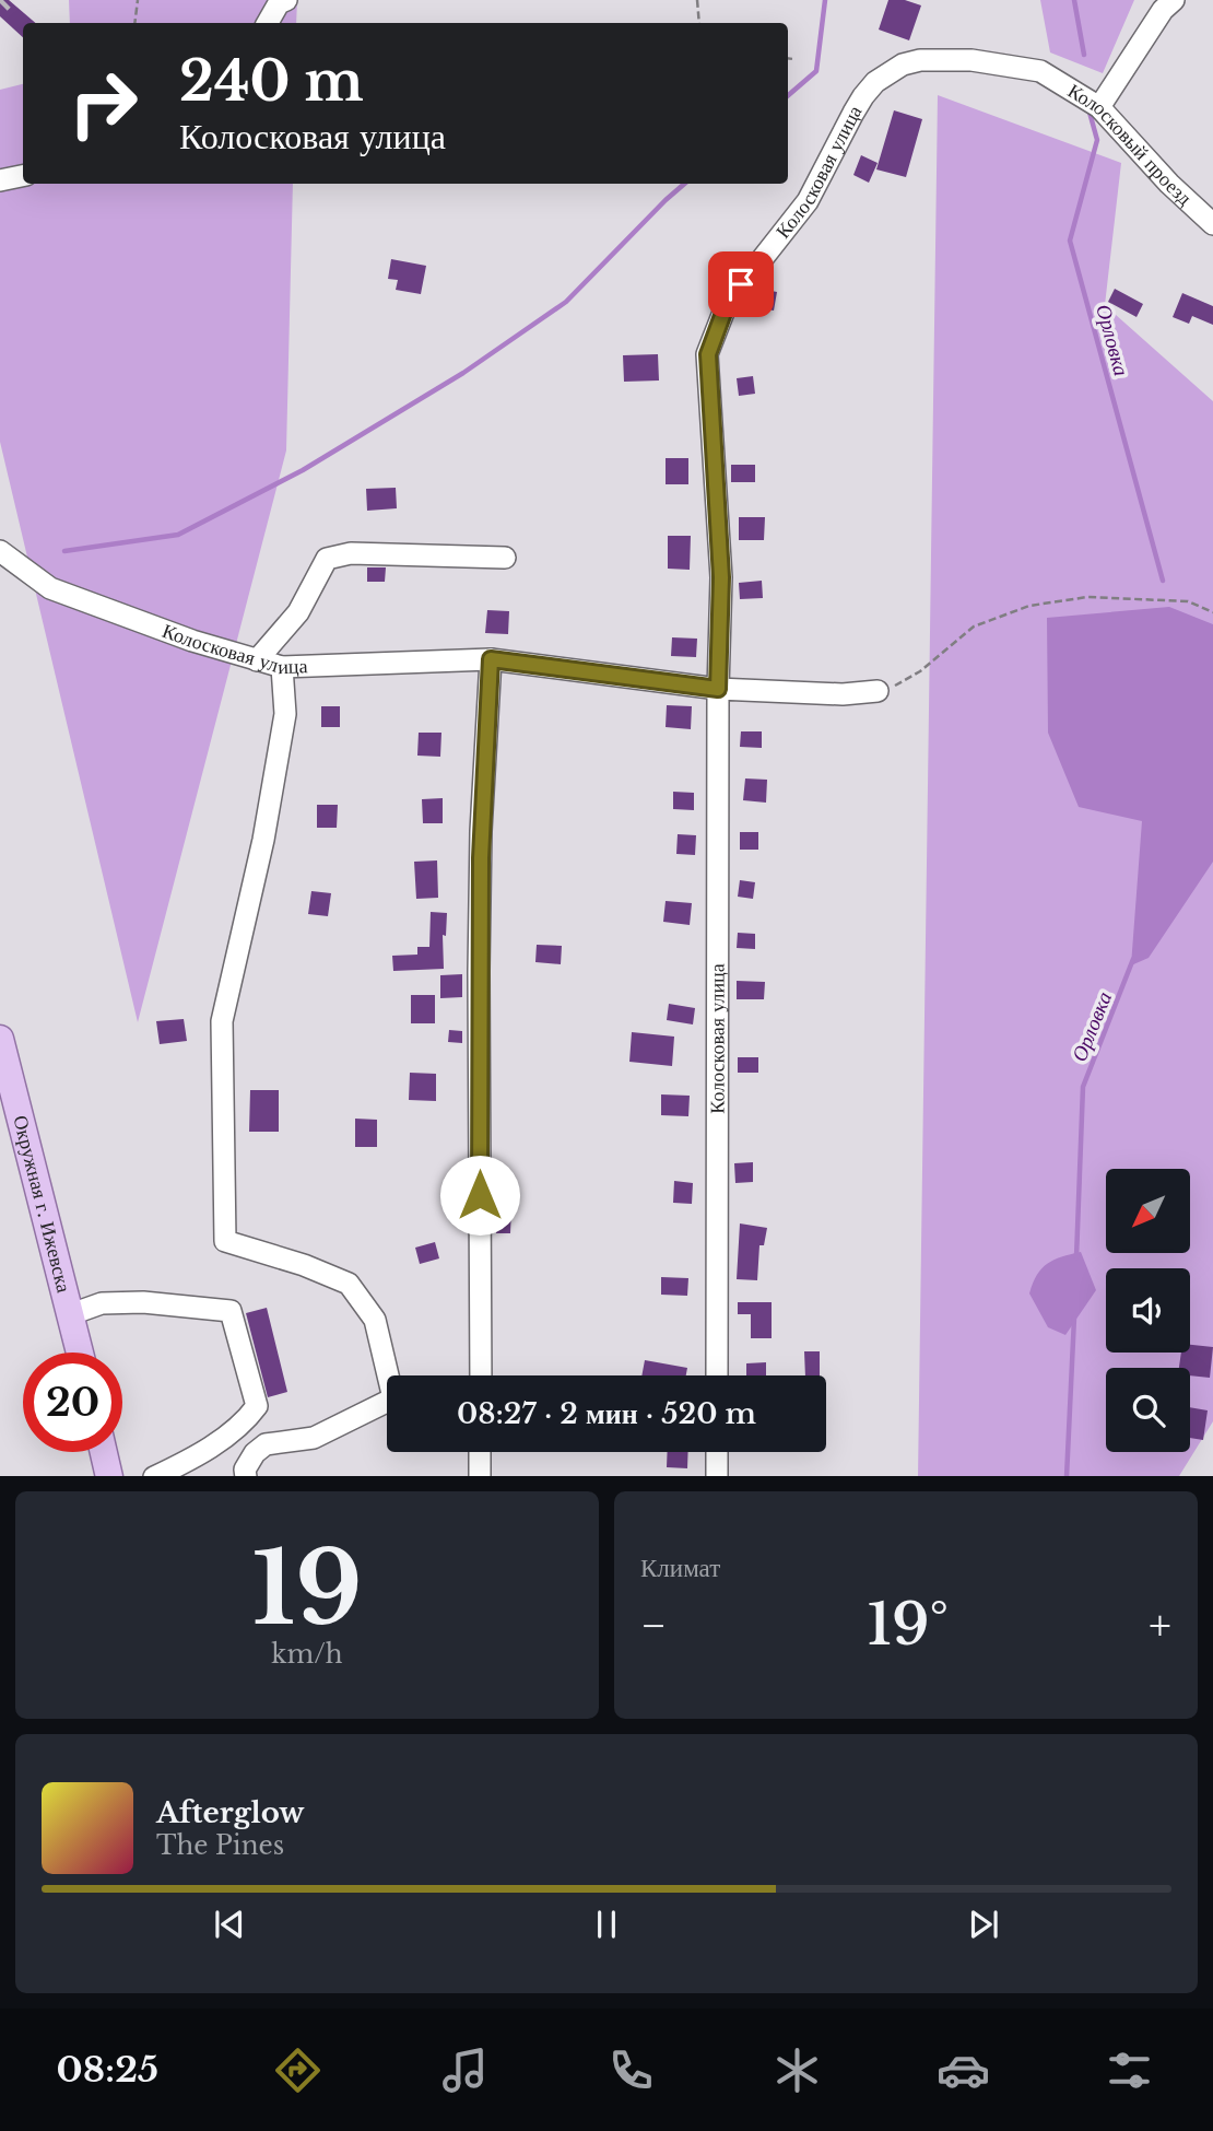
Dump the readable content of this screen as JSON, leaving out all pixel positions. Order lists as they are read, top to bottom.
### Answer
{
  "streets": {
    "main road": ["Окружная г. Ижевска"],
    "street": ["Колосковый проезд", "Колосковая улица"]
  },
  "crossings": [
    ["Колосковый проезд", "Колосковая улица"]
  ],
  "water": ["Орловка"],
  "north": "bottom left",
  "page": {
    "turn": ["240 m", "Колосковая улица"],
    "limit": "20",
    "trip": "08:27 · 2 мин · 520 m",
    "tile": [
      ["19", "km/h"],
      "Климат"
    ],
    "heat": ["−", "19°", "+"],
    "song": ["Afterglow", "The Pines"],
    "tabs": "08:25"
  }
}
